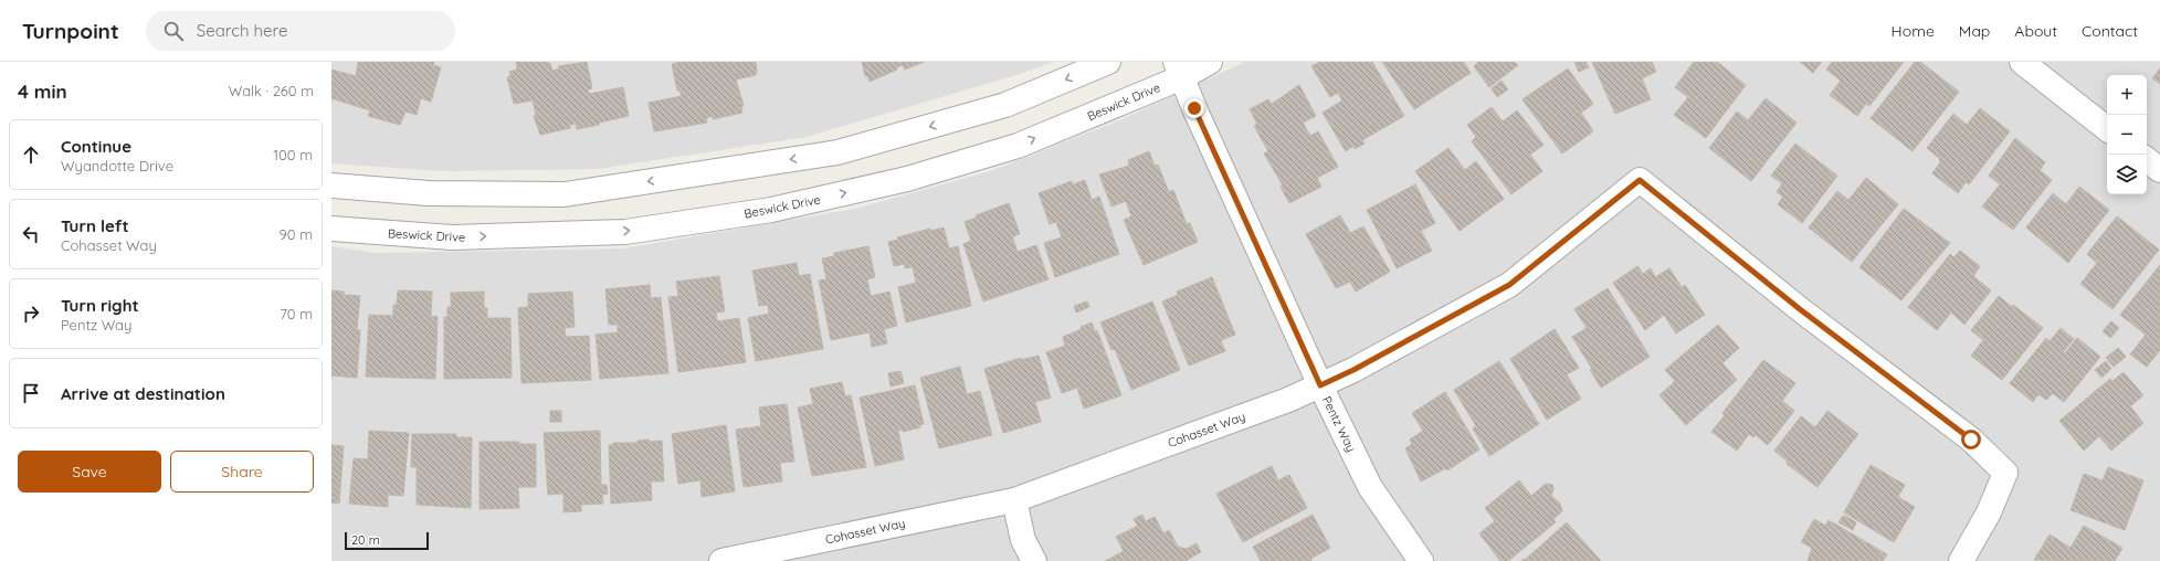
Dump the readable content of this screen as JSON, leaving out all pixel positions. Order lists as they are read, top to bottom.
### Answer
{
  "streets": {
    "street": ["Beswick Drive", "Pentz Way", "Cohasset Way"]
  },
  "crossings": [
    ["Beswick Drive", "Pentz Way"],
    ["Pentz Way", "Cohasset Way"]
  ],
  "scale_bar": "20 m",
  "page": {
    "header": "Turnpoint",
    "search": "Search here",
    "nav": [
      "Home",
      "Map",
      "About",
      "Contact"
    ],
    "heading": ["4 min", "Walk · 260 m"],
    "map_buttons": ["+", "−"],
    "list": [
      ["Continue", "Wyandotte Drive", "100 m"],
      ["Turn left", "Cohasset Way", "90 m"],
      ["Turn right", "Pentz Way", "70 m"],
      "Arrive at destination"
    ],
    "buttons": ["Save", "Share"],
    "scale": "20 m"
  }
}
